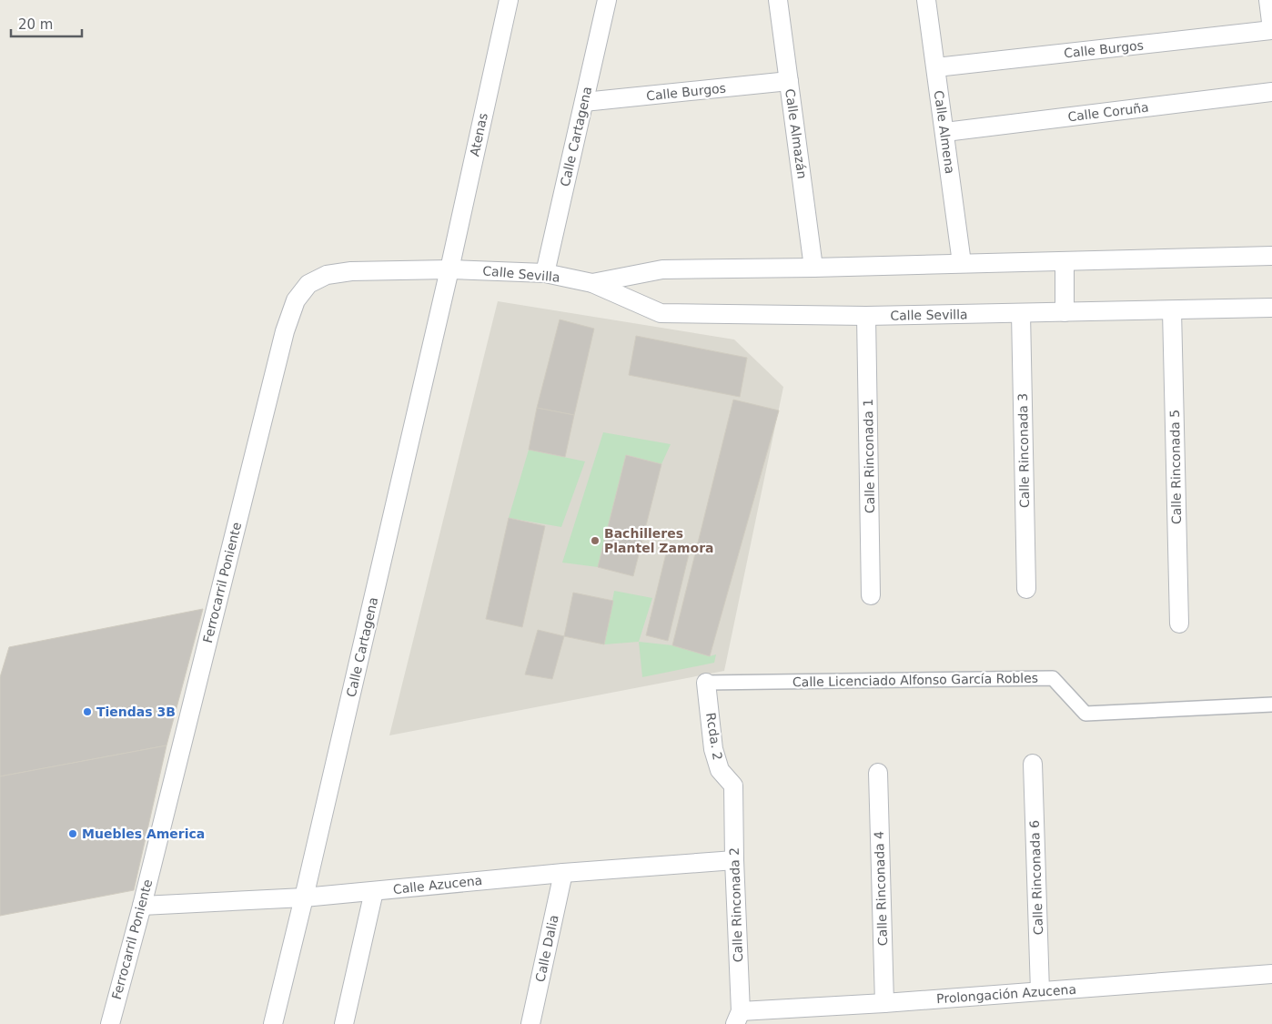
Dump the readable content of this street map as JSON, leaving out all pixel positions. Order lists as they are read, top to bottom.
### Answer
{
  "streets": {
    "street": [
      "Calle Burgos",
      "Calle Coruña",
      "Calle Almena",
      "Calle Almazán",
      "Atenas",
      "Calle Cartagena",
      "Calle Sevilla",
      "Calle Rinconada 3",
      "Calle Rinconada 1",
      "Calle Rinconada 5",
      "Ferrocarril Poniente",
      "Calle Licenciado Alfonso García Robles",
      "Rcda. 2",
      "Calle Rinconada 6",
      "Calle Azucena",
      "Calle Rinconada 4",
      "Calle Rinconada 2",
      "Calle Dalia",
      "Prolongación Azucena"
    ]
  },
  "crossings": [
    ["Calle Burgos", "Calle Almena"],
    ["Calle Burgos", "Calle Almazán"],
    ["Calle Burgos", "Calle Cartagena"],
    ["Calle Coruña", "Calle Almena"],
    ["Calle Almena", "Calle Sevilla"],
    ["Calle Almazán", "Calle Sevilla"],
    ["Atenas", "Calle Cartagena"],
    ["Atenas", "Calle Sevilla"],
    ["Atenas", "Ferrocarril Poniente"],
    ["Calle Cartagena", "Calle Sevilla"],
    ["Calle Cartagena", "Ferrocarril Poniente"],
    ["Calle Cartagena", "Calle Azucena"],
    ["Calle Sevilla", "Calle Rinconada 3"],
    ["Calle Sevilla", "Calle Rinconada 1"],
    ["Calle Sevilla", "Calle Rinconada 5"],
    ["Calle Sevilla", "Ferrocarril Poniente"],
    ["Ferrocarril Poniente", "Calle Azucena"],
    ["Calle Licenciado Alfonso García Robles", "Rcda. 2"],
    ["Rcda. 2", "Calle Rinconada 2"],
    ["Calle Rinconada 6", "Prolongación Azucena"],
    ["Calle Azucena", "Calle Rinconada 2"],
    ["Calle Azucena", "Calle Dalia"],
    ["Calle Rinconada 4", "Prolongación Azucena"],
    ["Calle Rinconada 2", "Prolongación Azucena"]
  ],
  "places": ["Bachilleres Plantel Zamora", "Tiendas 3B", "Muebles America"],
  "scale_bar": "20 m"
}
